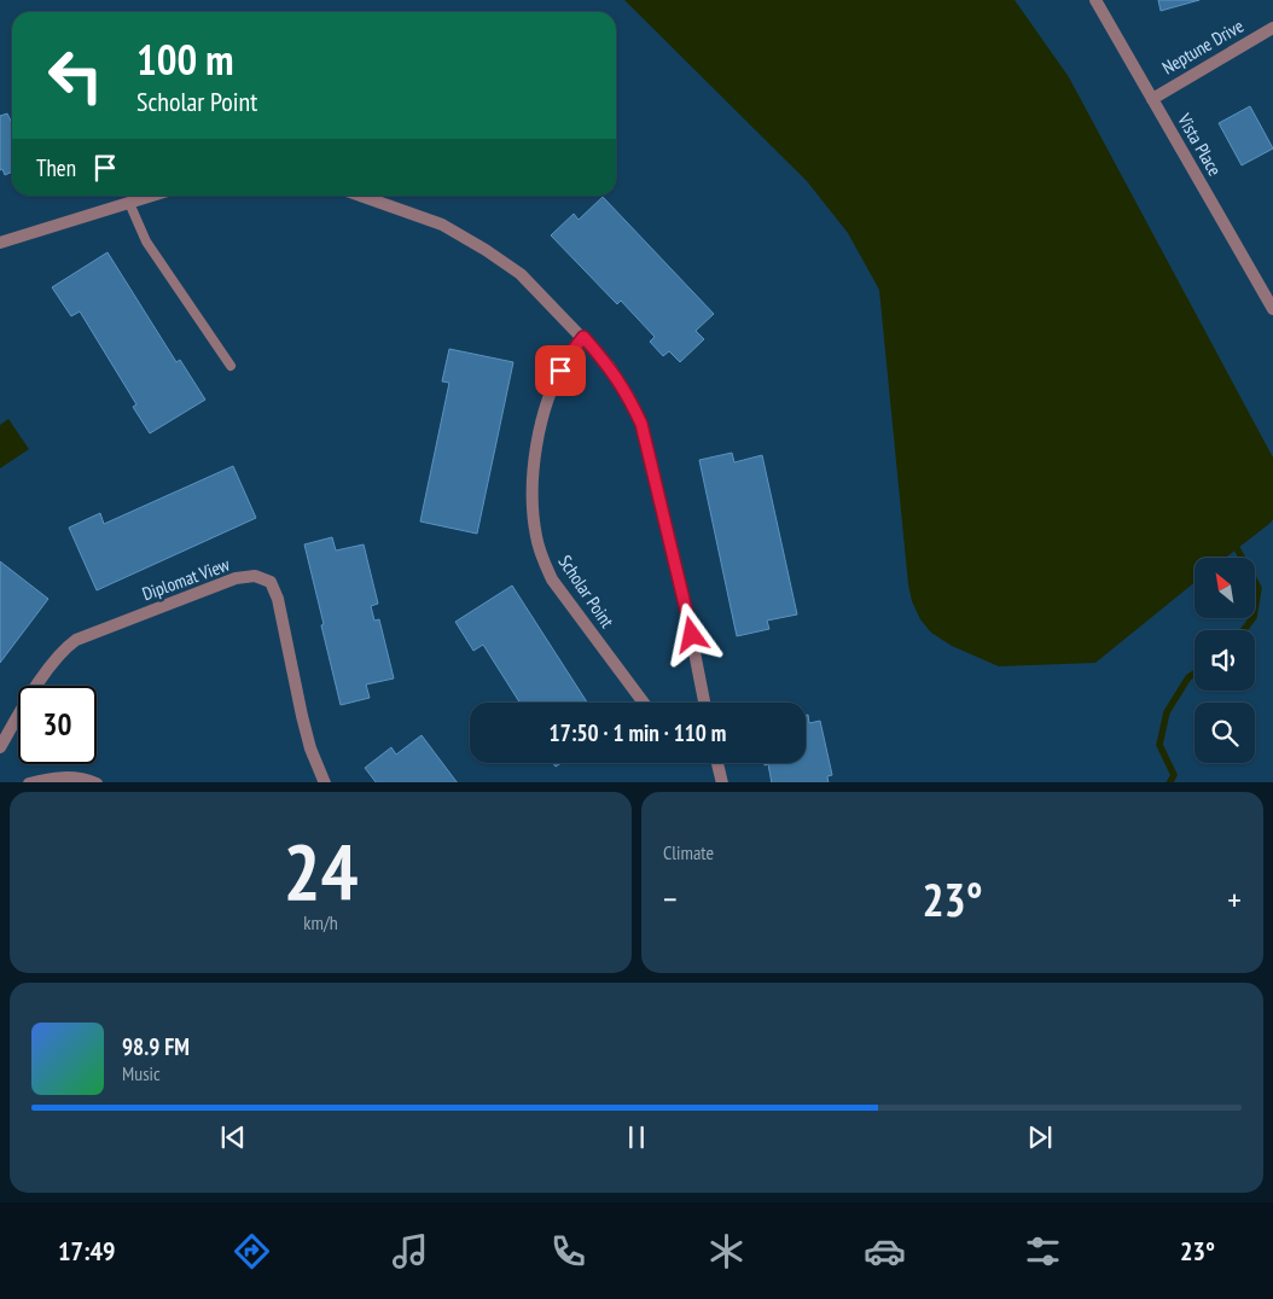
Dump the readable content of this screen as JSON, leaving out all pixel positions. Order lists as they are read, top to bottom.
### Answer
{
  "streets": {
    "street": [
      "Neptune Drive",
      "Vista Place",
      "Diplomat View",
      "Scholar Point"
    ]
  },
  "crossings": [
    ["Neptune Drive", "Vista Place"]
  ],
  "north": "top left",
  "page": {
    "turn": ["100 m", "Scholar Point"],
    "then": "Then",
    "limit": "30",
    "trip": "17:50 · 1 min · 110 m",
    "tile": [
      ["24", "km/h"],
      "Climate"
    ],
    "heat": ["−", "23°", "+"],
    "song": ["98.9 FM", "Music"],
    "tabs": ["17:49", "23°"]
  }
}
